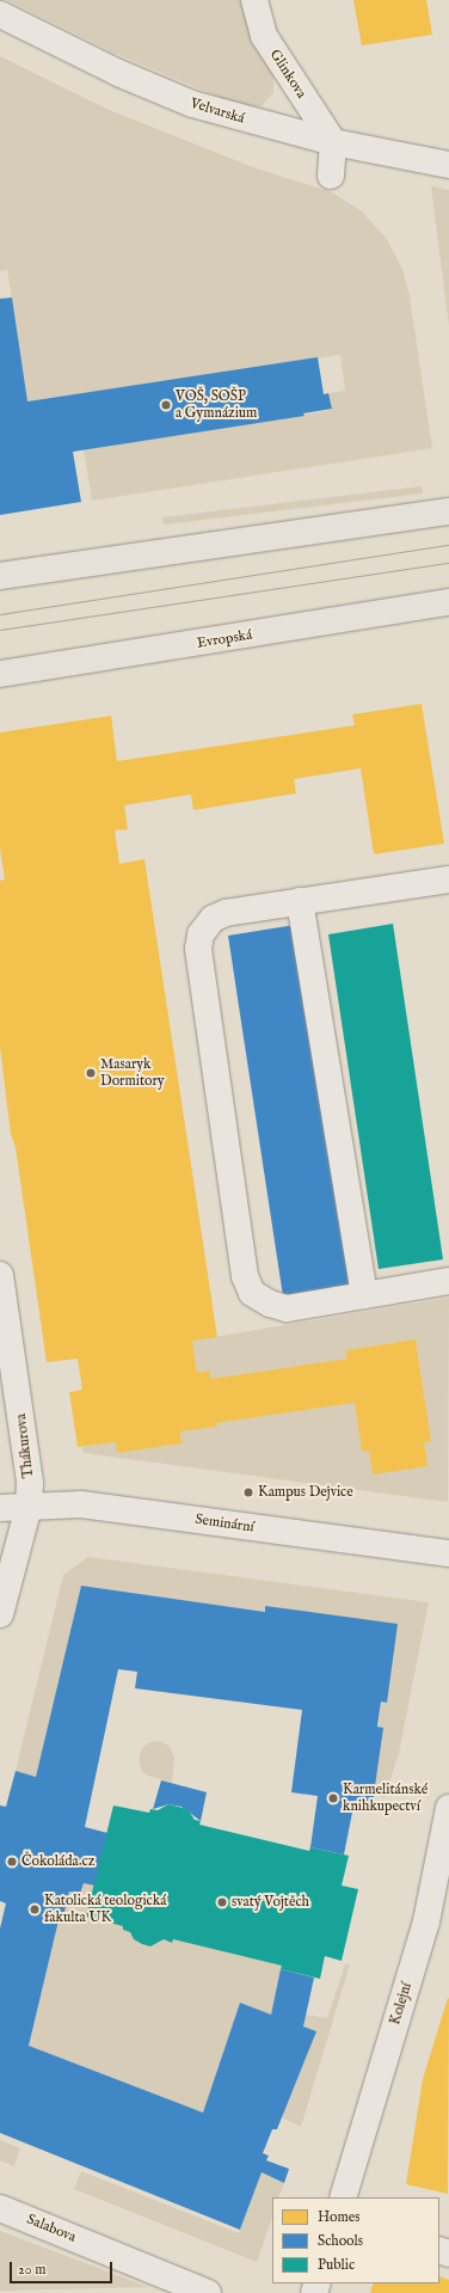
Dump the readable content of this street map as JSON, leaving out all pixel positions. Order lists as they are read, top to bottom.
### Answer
{
  "streets": {
    "main road": ["Evropská"],
    "street": [
      "Glinkova",
      "Velvarská",
      "Thákurova",
      "Seminární",
      "Kolejní",
      "Salabova"
    ]
  },
  "crossings": [
    ["Glinkova", "Velvarská"],
    ["Thákurova", "Seminární"]
  ],
  "places": [
    "VOŠ, SOŠP a Gymnázium",
    "Masaryk Dormitory",
    "Kampus Dejvice",
    "Karmelitánské knihkupectví",
    "Čokoláda.cz",
    "svatý Vojtěch",
    "Katolická teologická fakulta UK"
  ],
  "legend": ["Homes", "Schools", "Public"],
  "scale_bar": "20 m"
}
